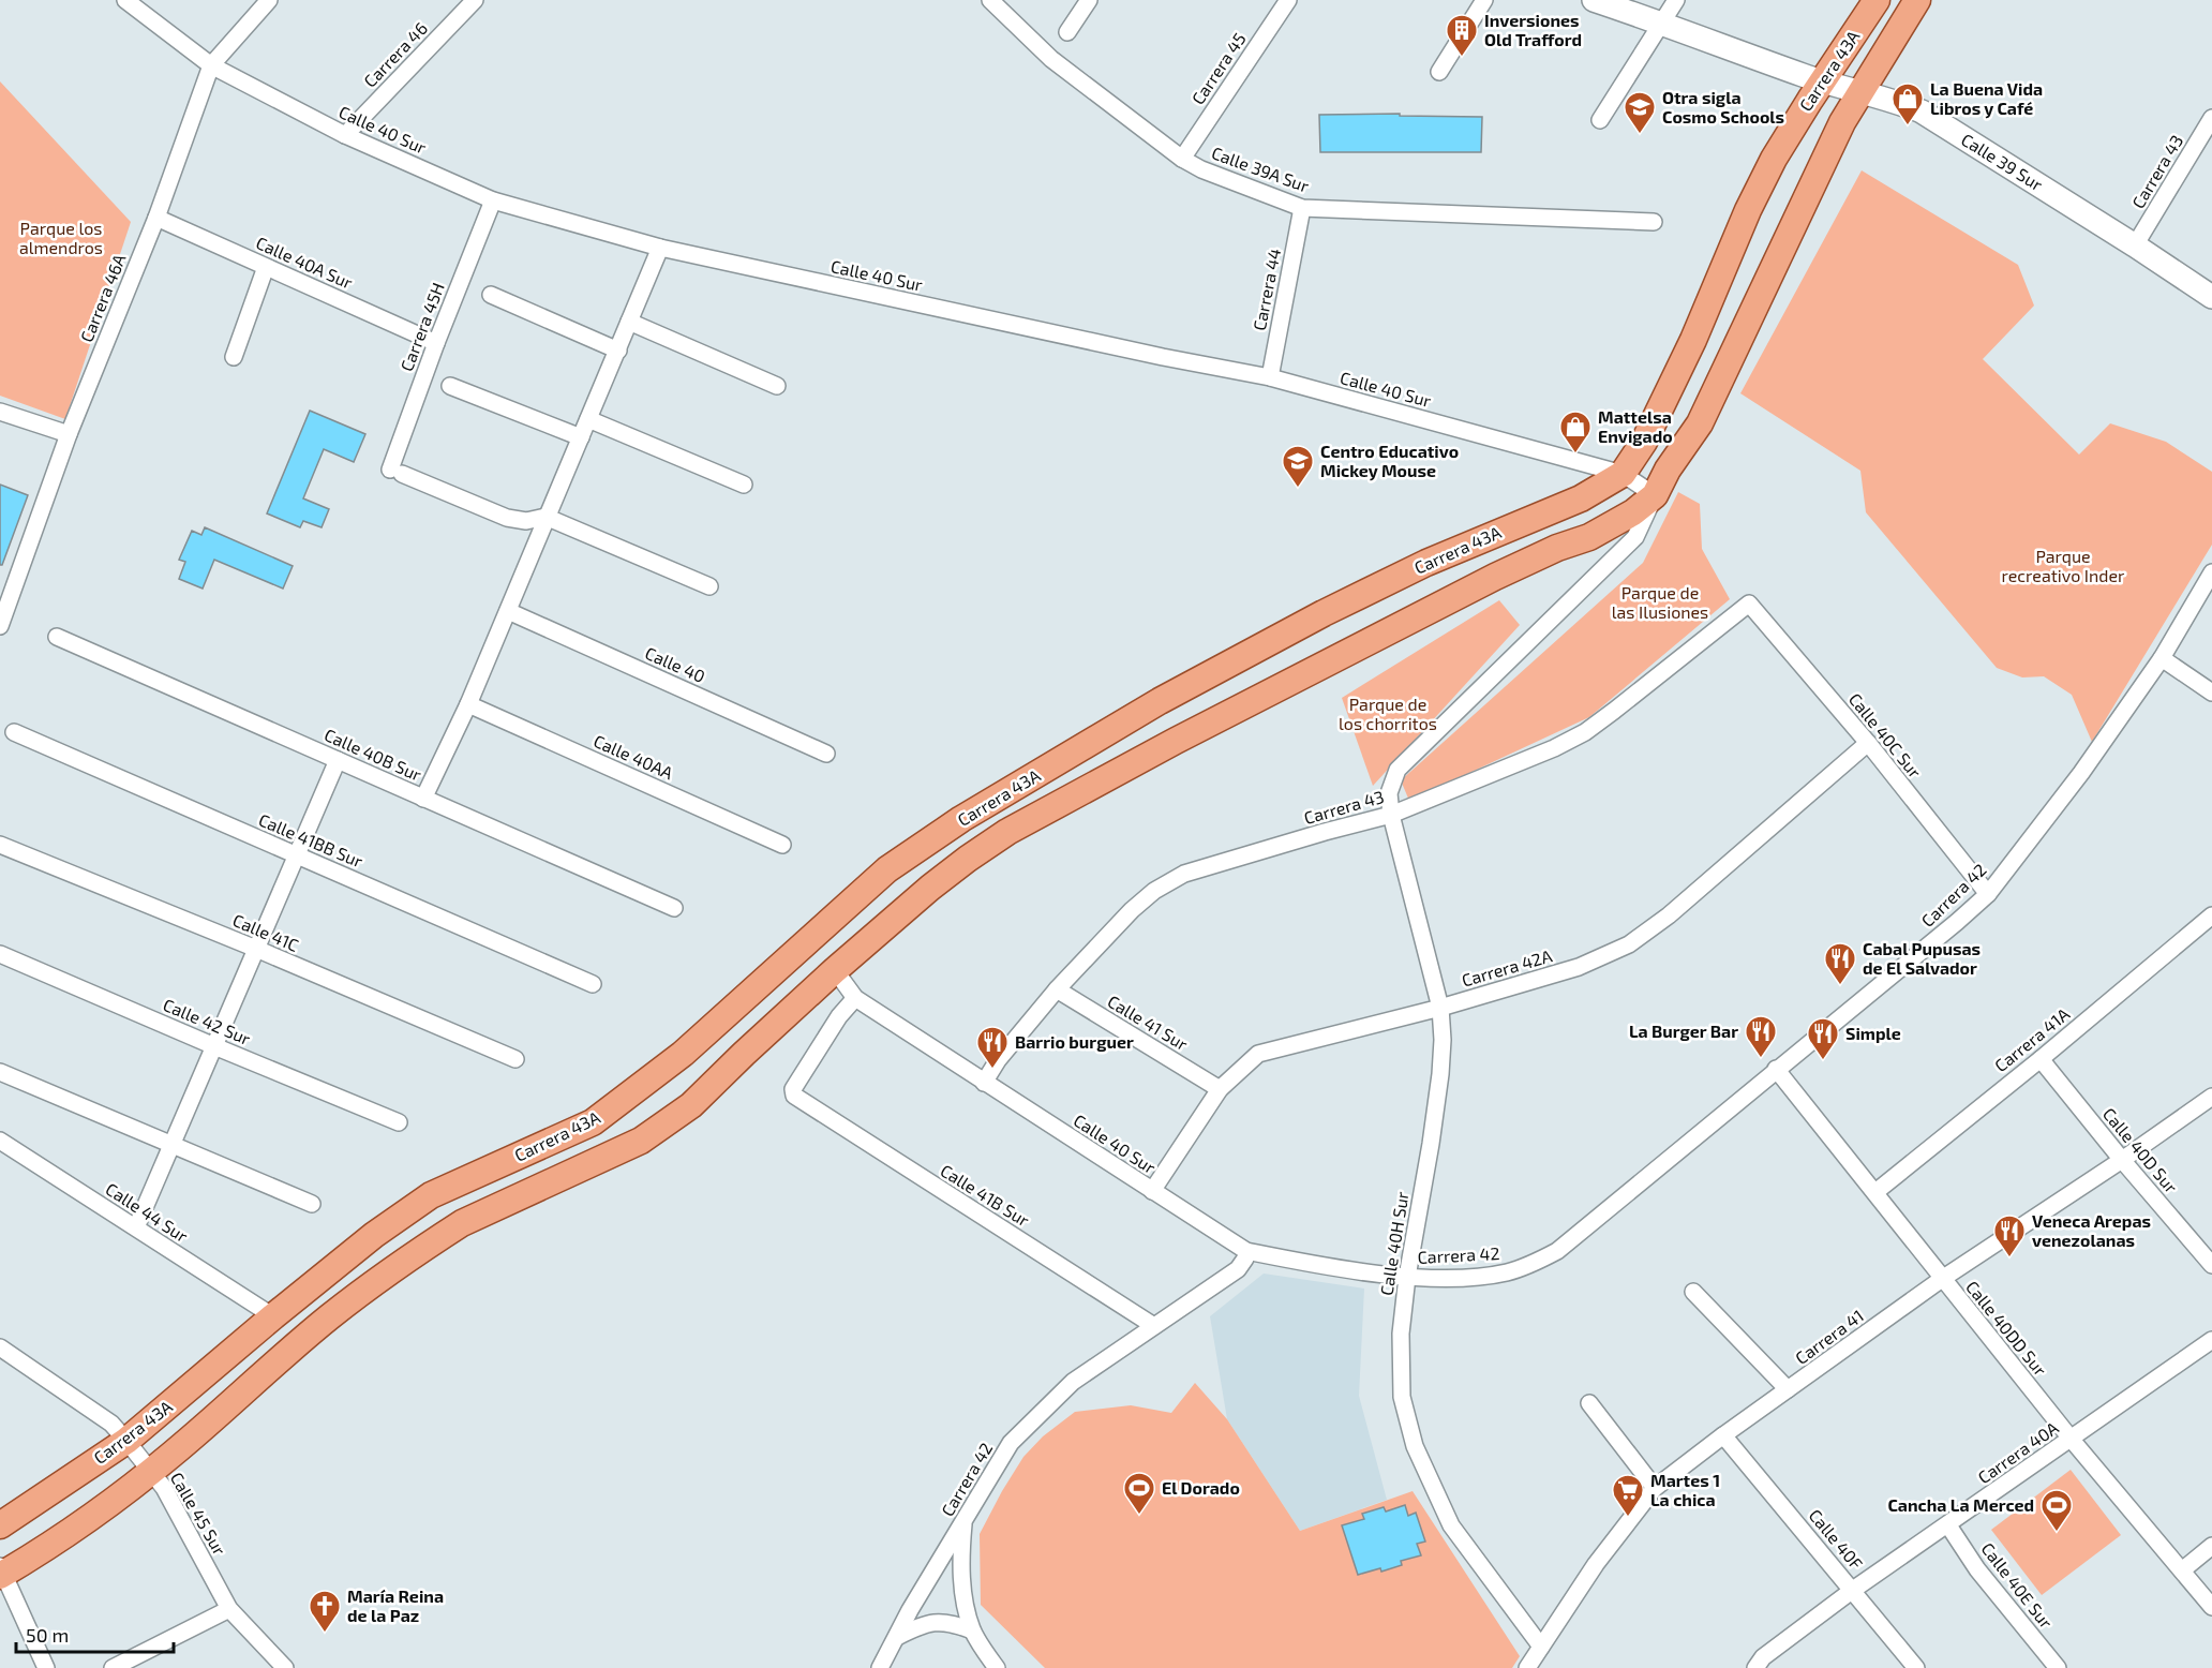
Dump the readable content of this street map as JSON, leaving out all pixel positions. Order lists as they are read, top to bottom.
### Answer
{
  "streets": {
    "main road": ["Carrera 43A"],
    "street": [
      "Carrera 46",
      "Carrera 45",
      "Calle 40 Sur",
      "Calle 39 Sur",
      "Calle 39A Sur",
      "Carrera 43",
      "Calle 40A Sur",
      "Carrera 44",
      "Carrera 46A",
      "Carrera 45H",
      "Calle 40",
      "Calle 40C Sur",
      "Calle 40B Sur",
      "Calle 40AA",
      "Calle 41BB Sur",
      "Carrera 42",
      "Calle 41C",
      "Carrera 42A",
      "Calle 42 Sur",
      "Calle 41 Sur",
      "Carrera 41A",
      "Calle 40D Sur",
      "Calle 41B Sur",
      "Calle 44 Sur",
      "Calle 40H Sur",
      "Calle 40DD Sur",
      "Carrera 41",
      "Carrera 40A",
      "Calle 45 Sur",
      "Calle 40F",
      "Calle 40E Sur"
    ]
  },
  "crossings": [
    ["Carrera 46", "Calle 40 Sur"],
    ["Carrera 45", "Calle 39A Sur"],
    ["Carrera 43A", "Calle 40 Sur"],
    ["Carrera 43A", "Calle 39 Sur"],
    ["Carrera 43A", "Carrera 43"],
    ["Carrera 43A", "Calle 44 Sur"],
    ["Carrera 43A", "Calle 40H Sur"],
    ["Carrera 43A", "Calle 45 Sur"],
    ["Calle 40 Sur", "Carrera 43"],
    ["Calle 40 Sur", "Carrera 44"],
    ["Calle 40 Sur", "Carrera 46A"],
    ["Calle 40 Sur", "Carrera 45H"],
    ["Calle 40 Sur", "Carrera 42"],
    ["Calle 40 Sur", "Carrera 42A"],
    ["Calle 40 Sur", "Calle 41B Sur"],
    ["Calle 40 Sur", "Calle 40H Sur"],
    ["Calle 39 Sur", "Carrera 43"],
    ["Calle 39A Sur", "Carrera 44"],
    ["Carrera 43", "Calle 40C Sur"],
    ["Carrera 43", "Calle 41 Sur"],
    ["Carrera 43", "Calle 40H Sur"],
    ["Calle 40A Sur", "Carrera 46A"],
    ["Calle 40A Sur", "Carrera 45H"],
    ["Calle 40C Sur", "Carrera 42"],
    ["Calle 40C Sur", "Carrera 42A"],
    ["Carrera 42", "Calle 41B Sur"],
    ["Carrera 42", "Calle 40H Sur"],
    ["Carrera 42", "Calle 40DD Sur"],
    ["Carrera 42A", "Calle 41 Sur"],
    ["Carrera 42A", "Calle 40H Sur"],
    ["Carrera 41A", "Calle 40D Sur"],
    ["Carrera 41A", "Calle 40DD Sur"],
    ["Calle 40D Sur", "Carrera 41"],
    ["Calle 40H Sur", "Carrera 41"],
    ["Calle 40DD Sur", "Carrera 41"],
    ["Calle 40DD Sur", "Carrera 40A"],
    ["Carrera 41", "Calle 40F"],
    ["Carrera 40A", "Calle 40F"],
    ["Carrera 40A", "Calle 40E Sur"]
  ],
  "parks": [
    "Parque los almendros",
    "Parque recreativo Inder",
    "Parque de las Ilusiones",
    "Parque de los chorritos"
  ],
  "places": {
    "building": ["Inversiones Old Trafford"],
    "shop": ["La Buena Vida Libros y Café", "Mattelsa Envigado"],
    "school or university": ["Otra sigla Cosmo Schools", "Centro Educativo Mickey Mouse"],
    "restaurant": [
      "Cabal Pupusas de El Salvador",
      "La Burger Bar",
      "Simple",
      "Barrio burguer",
      "Veneca Arepas venezolanas"
    ],
    "sports": ["El Dorado", "Cancha La Merced"],
    "supermarket": ["Martes 1 La chica"],
    "church": ["María Reina de la Paz"]
  },
  "scale_bar": "50 m"
}
